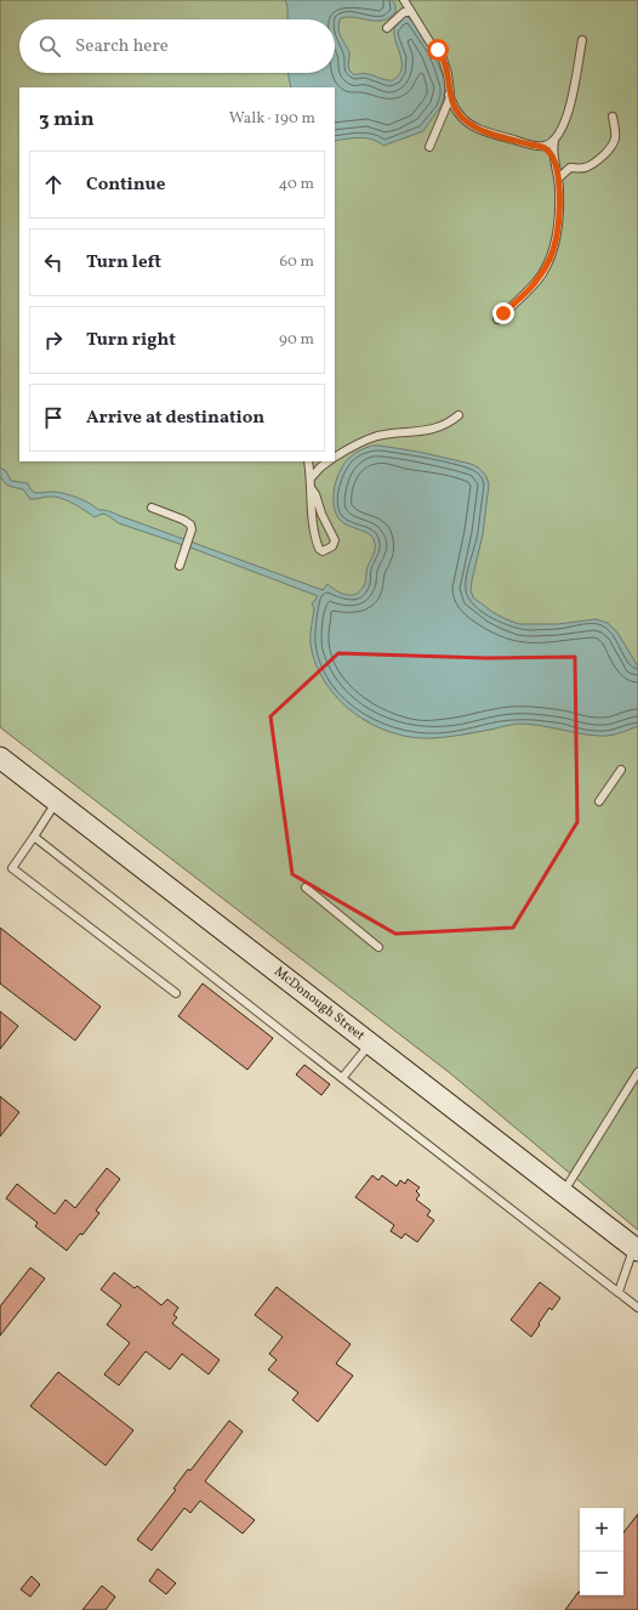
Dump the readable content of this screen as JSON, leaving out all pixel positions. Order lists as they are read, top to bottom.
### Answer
{
  "streets": {
    "street": ["McDonough Street"]
  },
  "page": {
    "search": "Search here",
    "heading": ["3 min", "Walk · 190 m"],
    "list": [
      ["Continue", "40 m"],
      ["Turn left", "60 m"],
      ["Turn right", "90 m"],
      "Arrive at destination"
    ],
    "map_buttons": ["+", "−"]
  }
}
